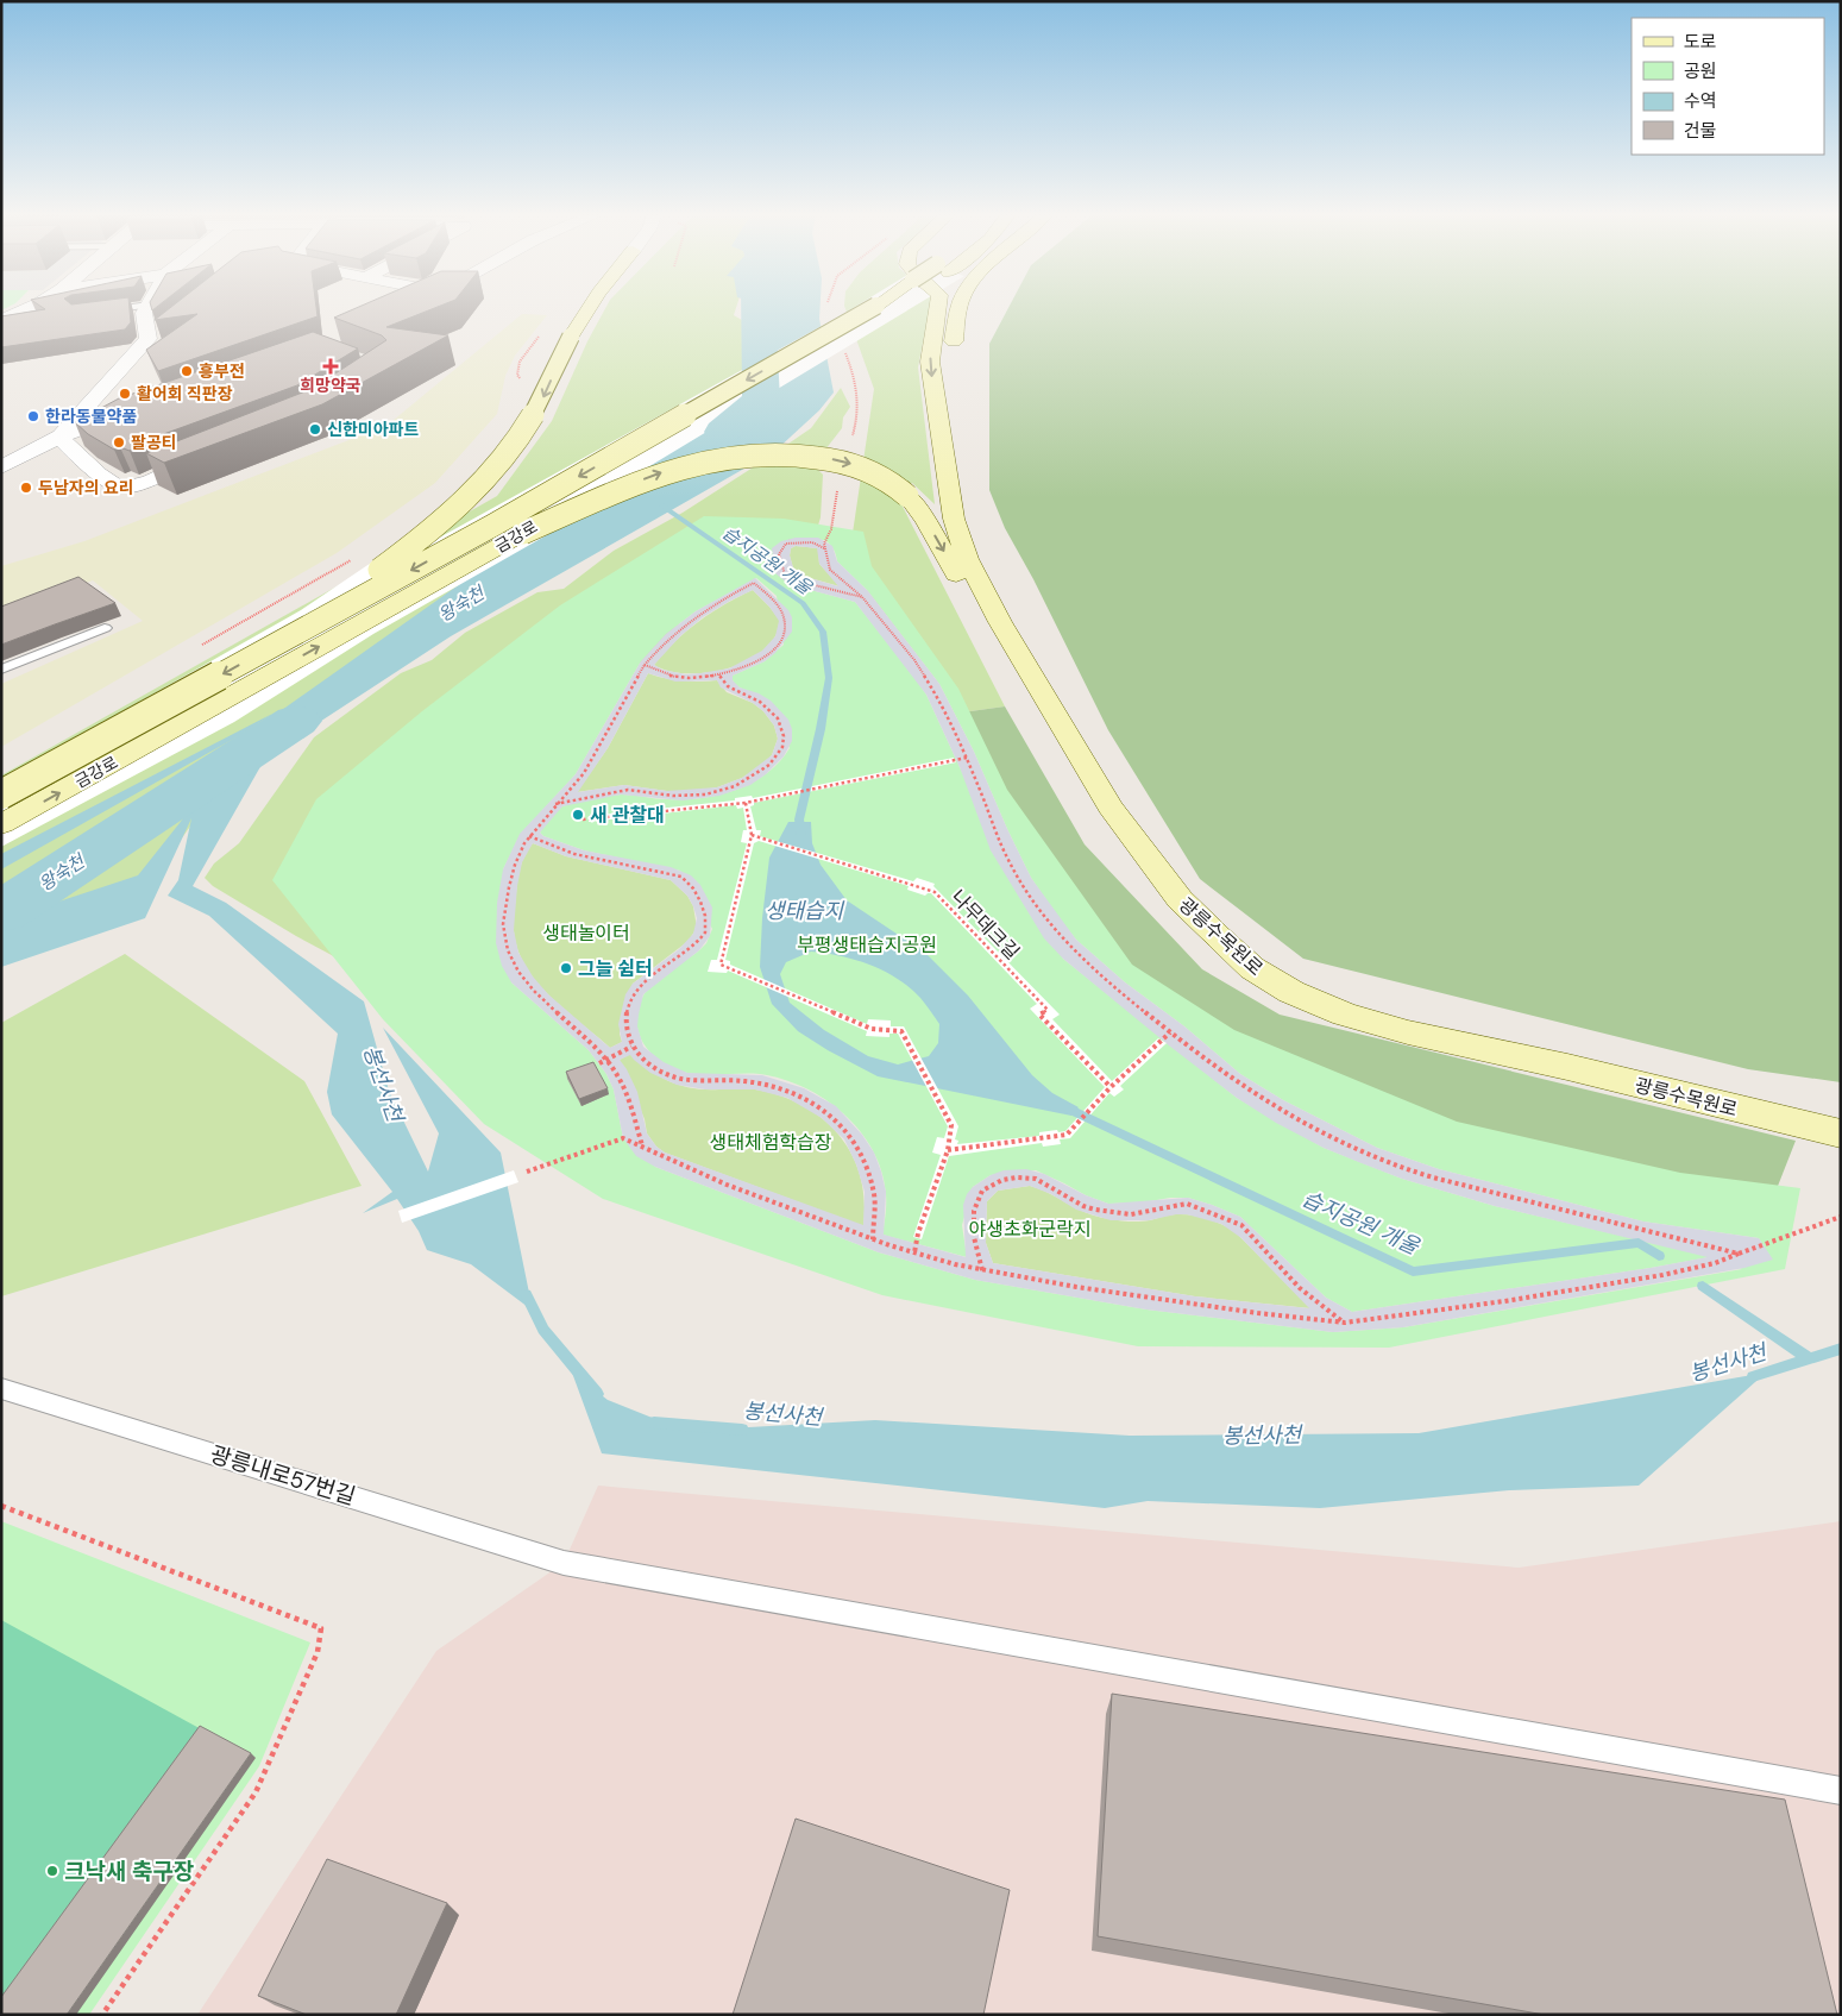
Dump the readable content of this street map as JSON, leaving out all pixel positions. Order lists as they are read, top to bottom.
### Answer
{
  "streets": {
    "main road": ["금강로", "광릉수목원로"],
    "lane": ["광릉내로57번길"],
    "path": ["나무데크길"]
  },
  "water": [
    "습지공원 개울",
    "왕숙천",
    "생태습지",
    "봉선사천"
  ],
  "parks": [
    "생태놀이터",
    "부평생태습지공원",
    "생태체험학습장",
    "야생초화군락지"
  ],
  "places": {
    "health": ["희망약국"],
    "other": [
      "흥부전",
      "활어회 직판장",
      "한라동물약품",
      "신한미아파트",
      "팔공티",
      "두남자의 요리",
      "새 관찰대",
      "그늘 쉼터",
      "크낙새 축구장"
    ]
  },
  "legend": [
    "도로",
    "공원",
    "수역",
    "건물"
  ]
}
